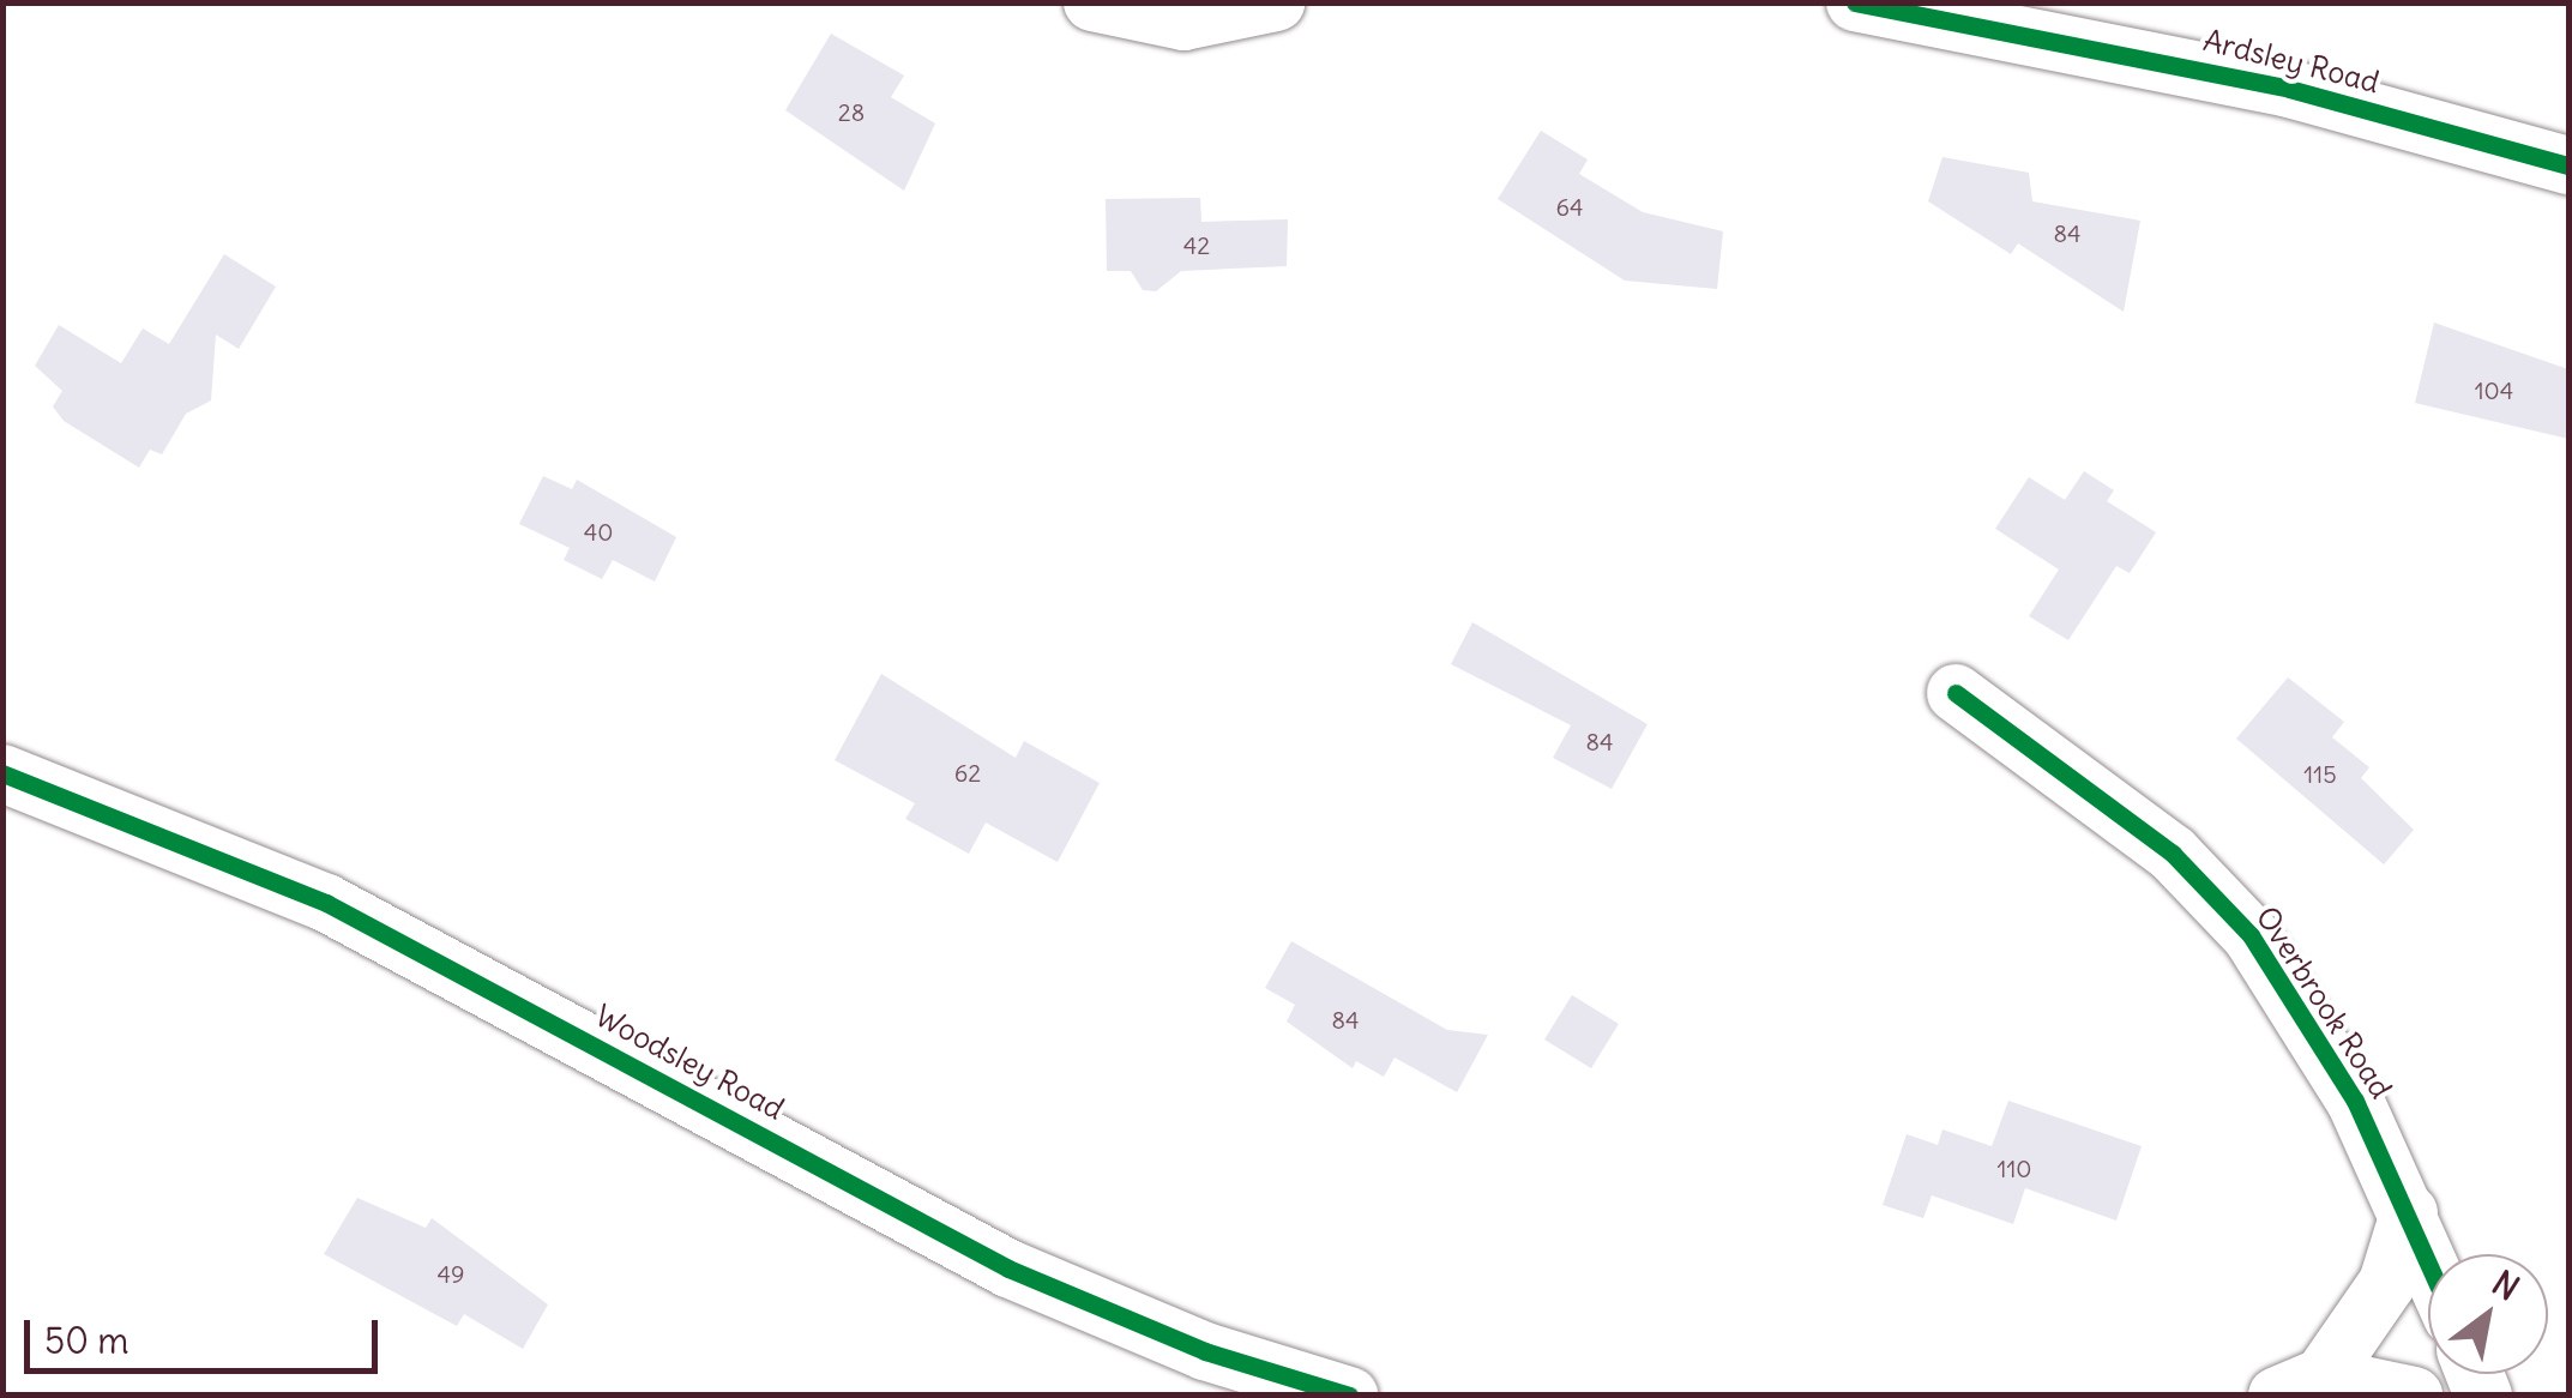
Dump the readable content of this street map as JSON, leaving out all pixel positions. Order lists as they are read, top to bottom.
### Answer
{
  "streets": {
    "street": ["Ardsley Road", "Overbrook Road", "Woodsley Road"]
  },
  "house_numbers": [
    "28",
    "64",
    "84",
    "42",
    "104",
    "40",
    "84",
    "62",
    "115",
    "84",
    "110",
    "49"
  ],
  "scale_bar": "50 m",
  "north": "top right"
}
